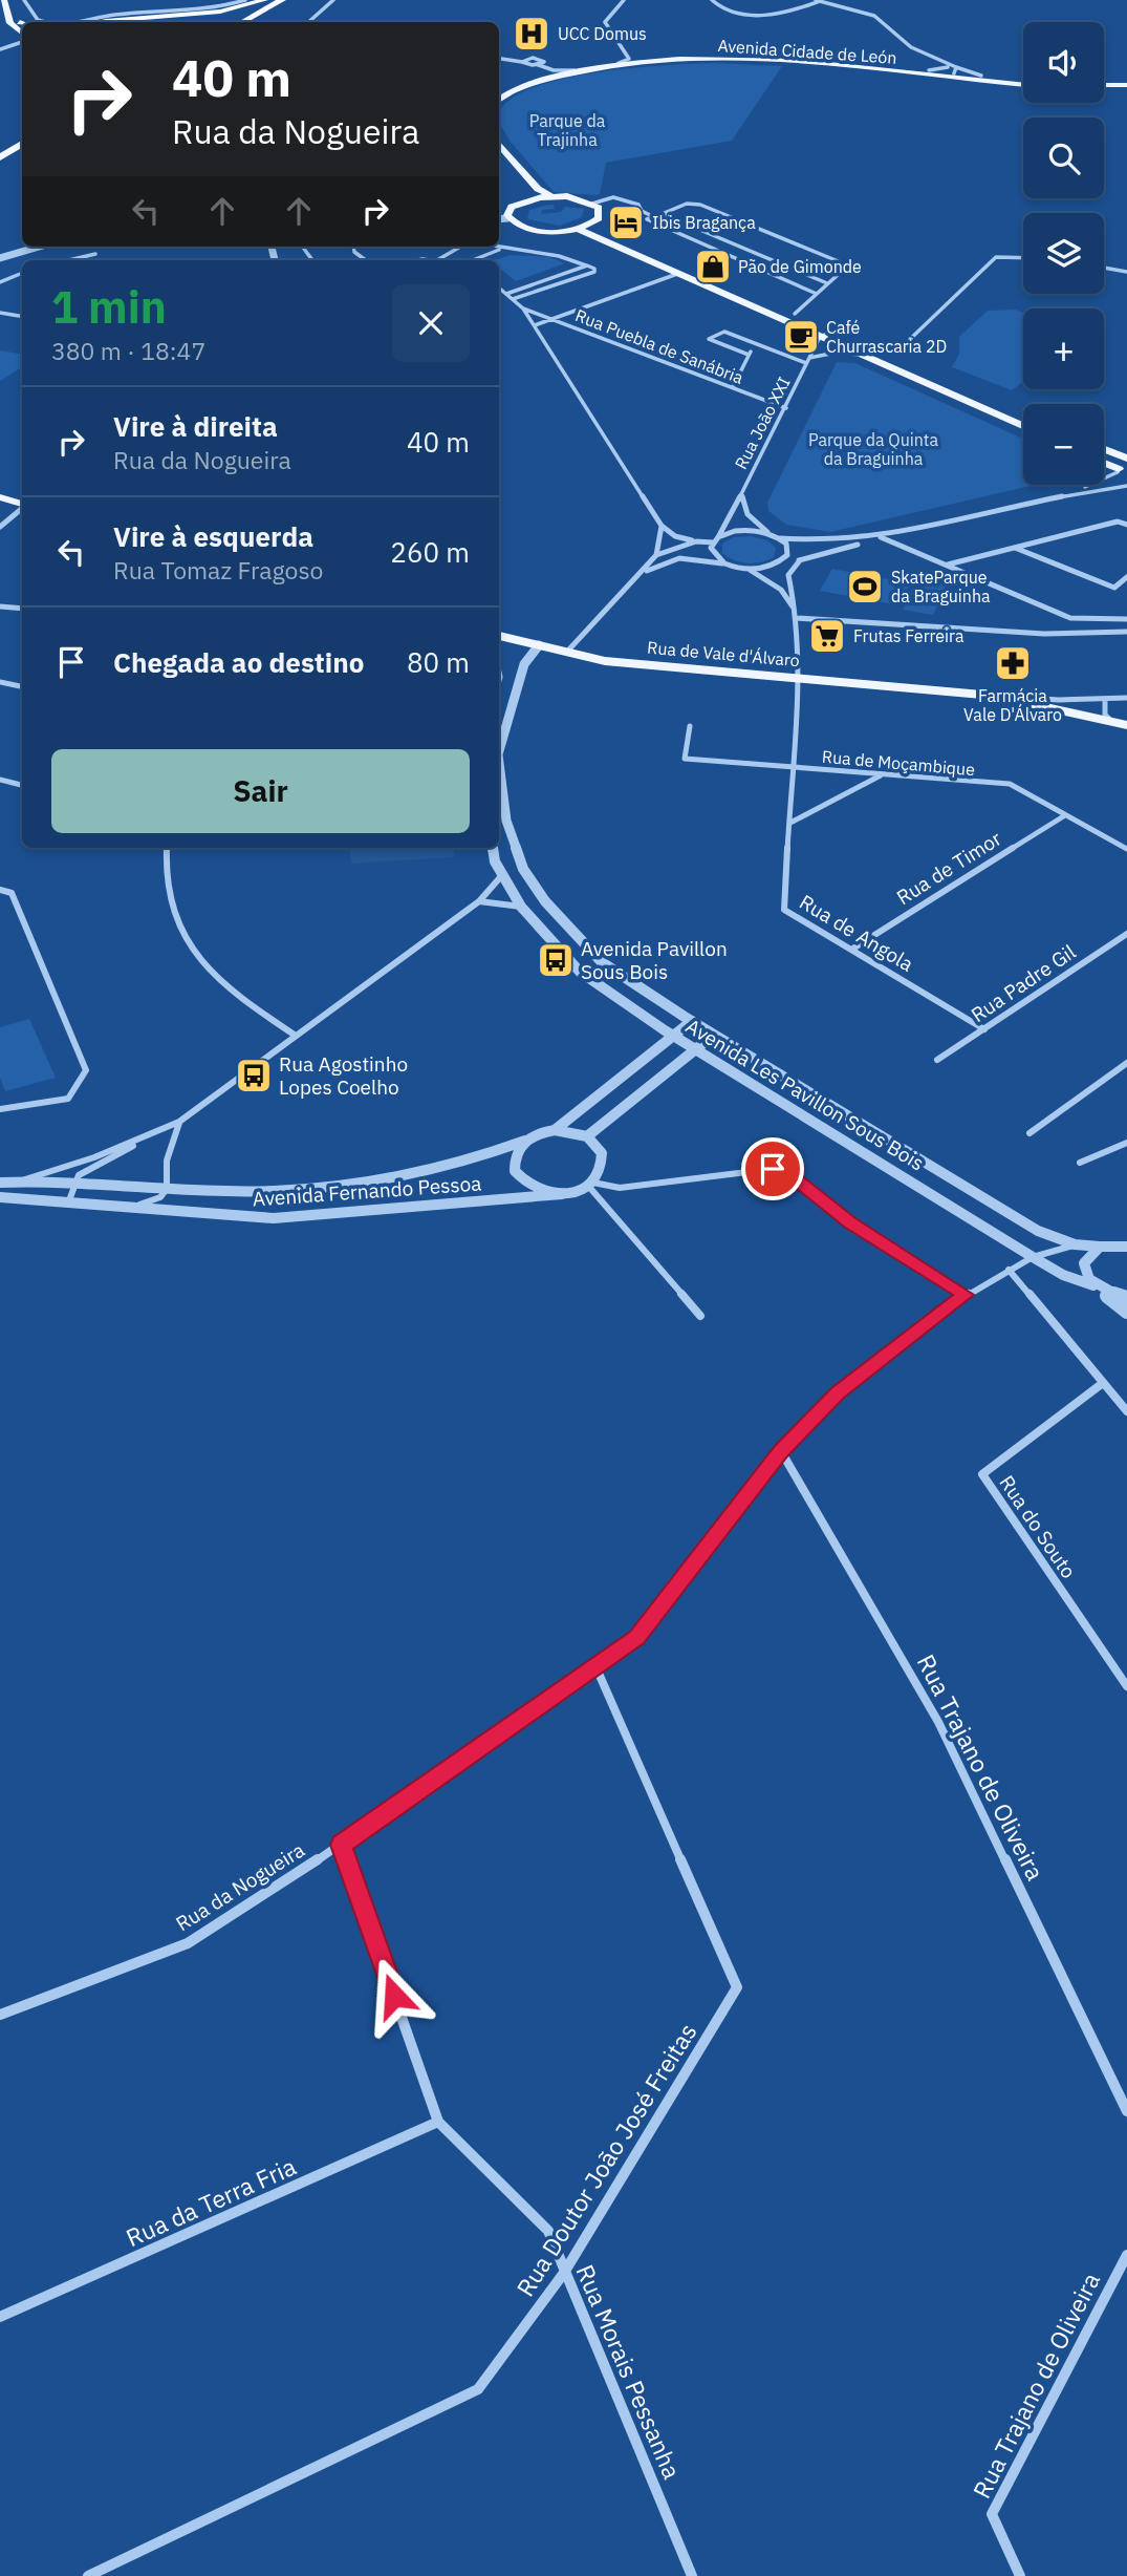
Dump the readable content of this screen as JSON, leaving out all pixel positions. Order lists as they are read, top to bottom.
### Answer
{
  "streets": {
    "main road": ["Avenida Cidade de León", "Rua de Vale d'Álvaro"],
    "street": [
      "Rua Puebla de Sanábria",
      "Rua João XXI",
      "Rua de Moçambique",
      "Rua de Timor",
      "Rua de Angola",
      "Rua Padre Gil",
      "Avenida Les Pavillon Sous Bois",
      "Avenida Fernando Pessoa",
      "Rua do Souto",
      "Rua Trajano de Oliveira",
      "Rua da Nogueira",
      "Rua Doutor João José Freitas",
      "Rua da Terra Fria",
      "Rua Morais Pessanha"
    ]
  },
  "crossings": [
    ["Rua Puebla de Sanábria", "Rua João XXI"],
    ["Rua de Vale d'Álvaro", "Rua de Angola"],
    ["Rua de Moçambique", "Rua de Timor"],
    ["Rua de Moçambique", "Rua de Angola"],
    ["Rua de Timor", "Rua de Angola"],
    ["Rua de Angola", "Rua Padre Gil"],
    ["Avenida Les Pavillon Sous Bois", "Rua da Nogueira"],
    ["Rua Trajano de Oliveira", "Rua da Nogueira"],
    ["Rua da Nogueira", "Rua Doutor João José Freitas"],
    ["Rua da Nogueira", "Rua Morais Pessanha"],
    ["Rua Doutor João José Freitas", "Rua Morais Pessanha"],
    ["Rua da Terra Fria", "Rua Morais Pessanha"]
  ],
  "parks": ["Parque da Trajinha", "Parque da Quinta da Braguinha"],
  "places": {
    "hospital": ["UCC Domus"],
    "hotel": ["Ibis Bragança"],
    "shop": ["Pão de Gimonde"],
    "cafe": ["Café Churrascaria 2D"],
    "sports": ["SkateParque da Braguinha"],
    "supermarket": ["Frutas Ferreira"],
    "pharmacy": ["Farmácia Vale D'Álvaro"],
    "bus stop": ["Avenida Pavillon Sous Bois", "Rua Agostinho Lopes Coelho"]
  },
  "page": {
    "map_buttons": ["+", "−"],
    "turn": ["40 m", "Rua da Nogueira"],
    "heading": ["1 min", "380 m · 18:47"],
    "list": [
      {
        "name": "Vire à direita",
        "note": "Rua da Nogueira",
        "value": "40 m"
      },
      {
        "name": "Vire à esquerda",
        "note": "Rua Tomaz Fragoso",
        "value": "260 m"
      },
      {
        "name": "Chegada ao destino",
        "value": "80 m"
      }
    ],
    "buttons": "Sair"
  }
}
